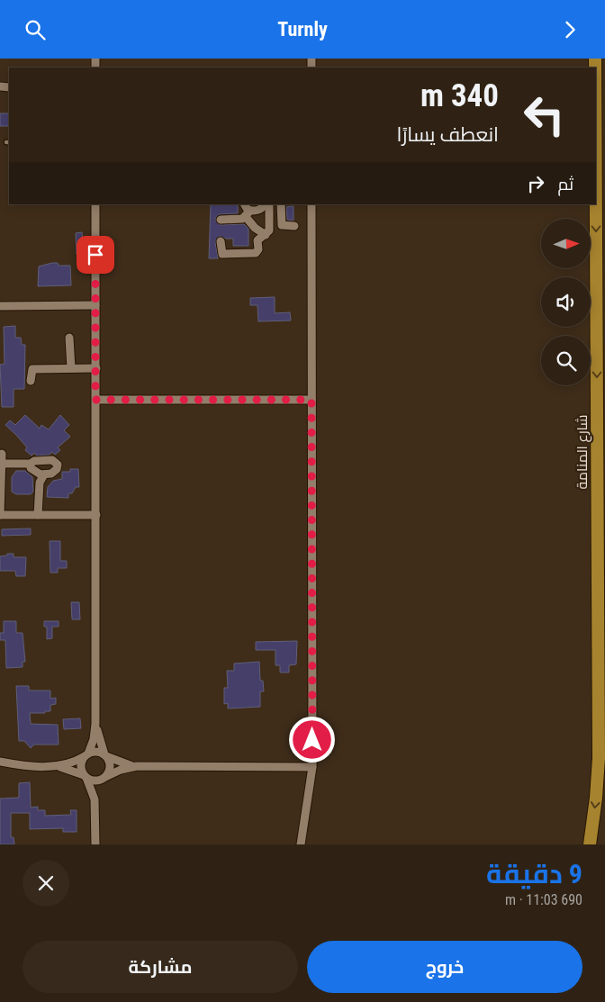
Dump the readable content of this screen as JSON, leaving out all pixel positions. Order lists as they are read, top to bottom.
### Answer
{
  "streets": {
    "main road": ["شارع المنامة"]
  },
  "one_way": ["شارع المنامة"],
  "north": "right",
  "page": {
    "header": "Turnly",
    "turn": ["340 m", "انعطف يسارًا"],
    "then": "ثم",
    "heading": ["9 دقيقة", "690 m · 11:03"],
    "buttons": ["خروج", "مشاركة"]
  }
}
